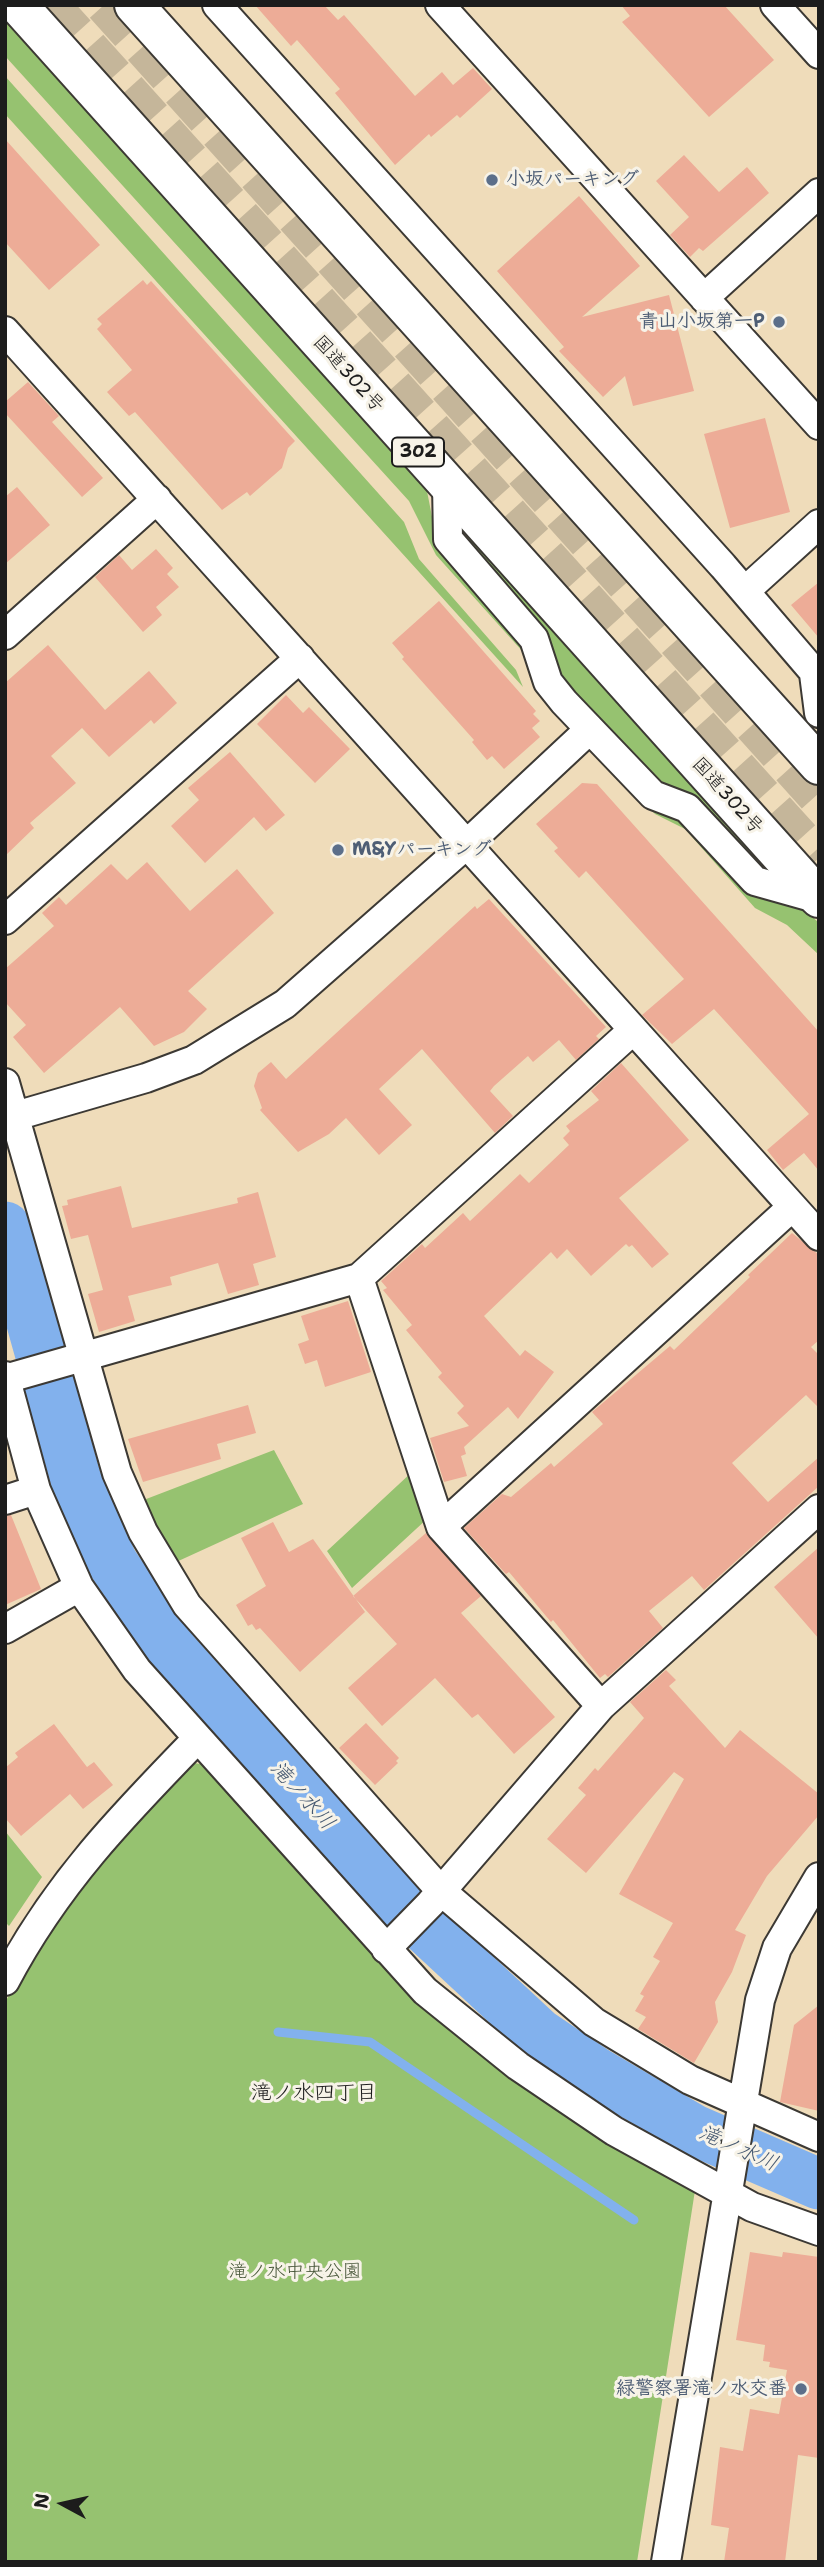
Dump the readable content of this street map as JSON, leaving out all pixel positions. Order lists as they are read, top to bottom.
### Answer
{
  "streets": {
    "highway": ["国道302号", "302"]
  },
  "districts": ["滝ノ水四丁目"],
  "water": ["滝ノ水川"],
  "parks": ["滝ノ水中央公園"],
  "places": [
    "小坂パーキング",
    "青山小坂第一P",
    "M&Yパーキング",
    "緑警察署滝ノ水交番"
  ],
  "north": "left"
}
